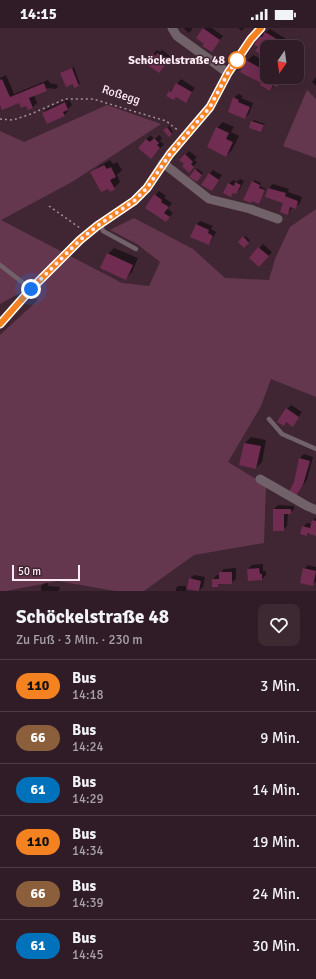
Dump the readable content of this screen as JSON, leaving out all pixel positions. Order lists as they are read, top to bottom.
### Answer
{
  "streets": {
    "path": ["Roßegg"]
  },
  "places": ["Schöckelstraße 48"],
  "lines": ["bus line 110"],
  "scale_bar": "50 m",
  "north": "bottom",
  "page": {
    "status": "14:15",
    "scale": "50 m",
    "heading": ["Schöckelstraße 48", "Zu Fuß · 3 Min. · 230 m"],
    "list": [
      {
        "mark": "110",
        "name": "Bus",
        "note": "14:18",
        "value": "3 Min."
      },
      {
        "mark": "66",
        "name": "Bus",
        "note": "14:24",
        "value": "9 Min."
      },
      {
        "mark": "61",
        "name": "Bus",
        "note": "14:29",
        "value": "14 Min."
      },
      {
        "mark": "110",
        "name": "Bus",
        "note": "14:34",
        "value": "19 Min."
      },
      {
        "mark": "66",
        "name": "Bus",
        "note": "14:39",
        "value": "24 Min."
      },
      {
        "mark": "61",
        "name": "Bus",
        "note": "14:45",
        "value": "30 Min."
      }
    ]
  }
}
